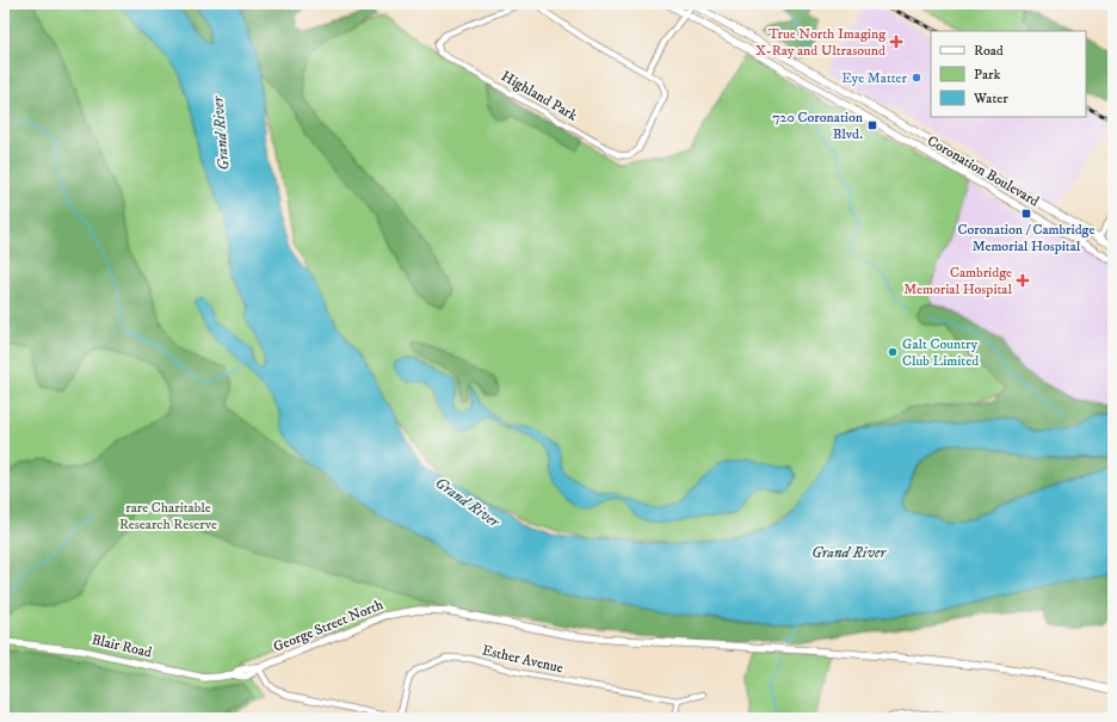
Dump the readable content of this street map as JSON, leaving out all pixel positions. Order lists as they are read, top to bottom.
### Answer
{
  "streets": {
    "main road": ["Coronation Boulevard", "George Street North", "Blair Road"],
    "street": ["Highland Park", "Esther Avenue"]
  },
  "crossings": [
    ["George Street North", "Blair Road"]
  ],
  "water": ["Grand River"],
  "parks": ["rare Charitable Research Reserve"],
  "places": {
    "health": ["True North Imaging X-Ray and Ultrasound", "Cambridge Memorial Hospital"],
    "other": ["Eye Matter", "Galt Country Club Limited"],
    "transit": ["720 Coronation Blvd.", "Coronation / Cambridge Memorial Hospital"]
  },
  "legend": ["Road", "Park", "Water"]
}
